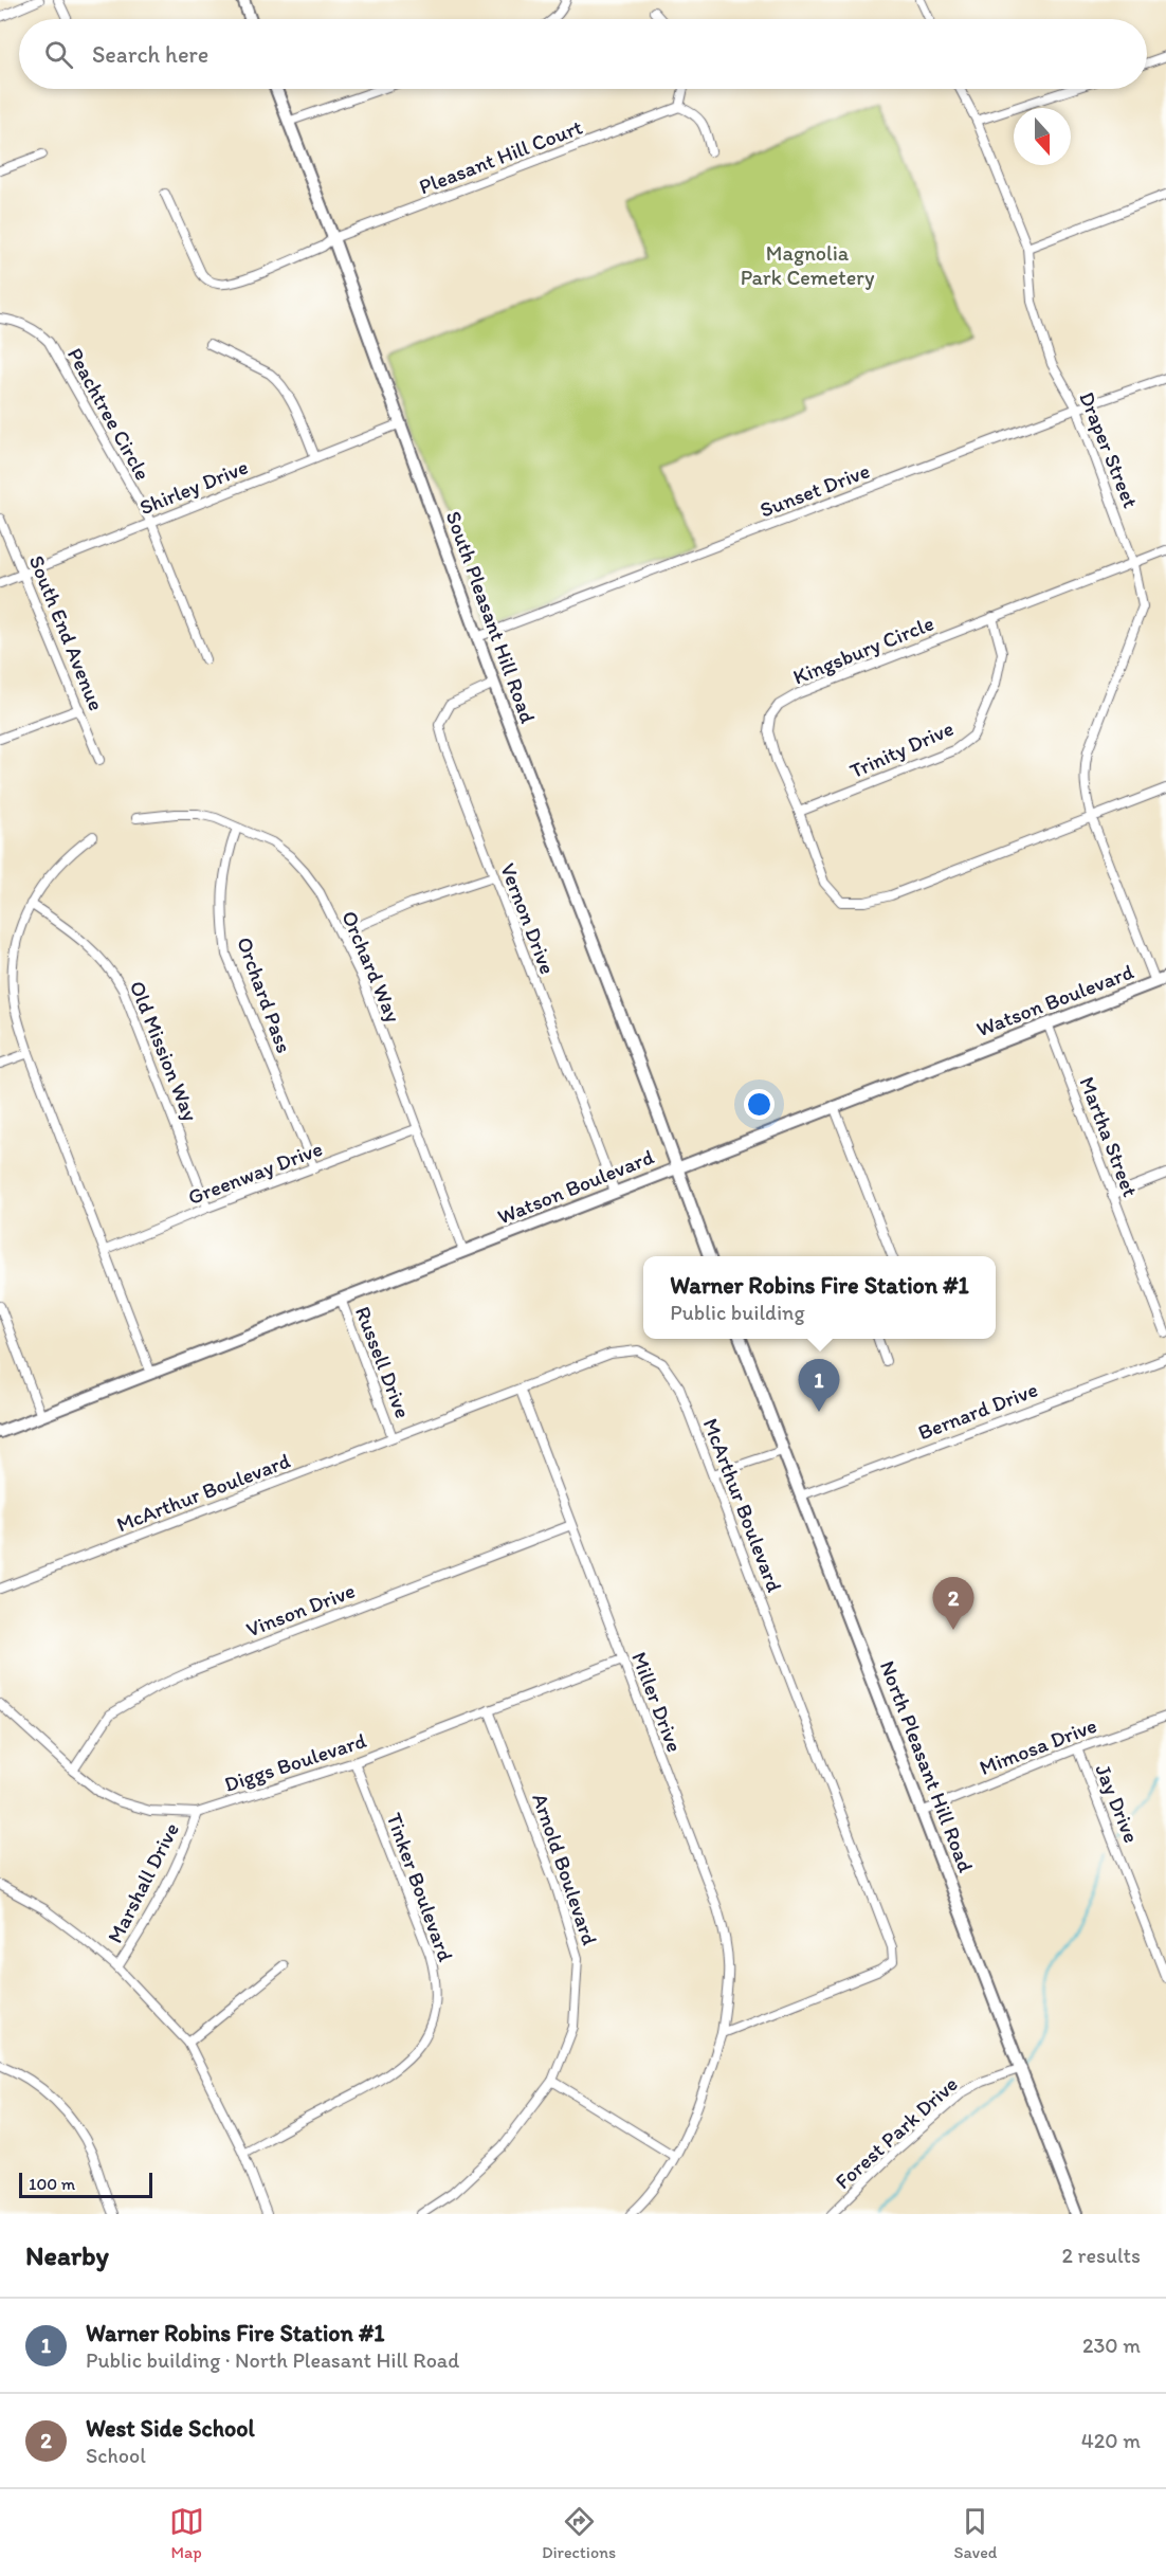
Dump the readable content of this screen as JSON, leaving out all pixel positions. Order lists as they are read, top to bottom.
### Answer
{
  "streets": {
    "street": [
      "Pleasant Hill Court",
      "Peachtree Circle",
      "Draper Street",
      "Shirley Drive",
      "Sunset Drive",
      "South Pleasant Hill Road",
      "South End Avenue",
      "Kingsbury Circle",
      "Trinity Drive",
      "Vernon Drive",
      "Orchard Way",
      "Orchard Pass",
      "Watson Boulevard",
      "Old Mission Way",
      "Martha Street",
      "Greenway Drive",
      "Russell Drive",
      "Bernard Drive",
      "McArthur Boulevard",
      "Vinson Drive",
      "Miller Drive",
      "Mimosa Drive",
      "Diggs Boulevard",
      "North Pleasant Hill Road",
      "Jay Drive",
      "Arnold Boulevard",
      "Marshall Drive",
      "Tinker Boulevard",
      "Forest Park Drive"
    ]
  },
  "crossings": [
    ["Pleasant Hill Court", "South Pleasant Hill Road"],
    ["Peachtree Circle", "Shirley Drive"],
    ["Draper Street", "Sunset Drive"],
    ["Draper Street", "Kingsbury Circle"],
    ["Draper Street", "Watson Boulevard"],
    ["Shirley Drive", "South Pleasant Hill Road"],
    ["Shirley Drive", "South End Avenue"],
    ["Sunset Drive", "South Pleasant Hill Road"],
    ["South Pleasant Hill Road", "Vernon Drive"],
    ["South Pleasant Hill Road", "Watson Boulevard"],
    ["Kingsbury Circle", "Trinity Drive"],
    ["Vernon Drive", "Watson Boulevard"],
    ["Orchard Way", "Orchard Pass"],
    ["Orchard Way", "Watson Boulevard"],
    ["Orchard Way", "Greenway Drive"],
    ["Orchard Pass", "Greenway Drive"],
    ["Watson Boulevard", "Martha Street"],
    ["Watson Boulevard", "Russell Drive"],
    ["Old Mission Way", "Greenway Drive"],
    ["Russell Drive", "McArthur Boulevard"],
    ["Bernard Drive", "North Pleasant Hill Road"],
    ["McArthur Boulevard", "Miller Drive"],
    ["Vinson Drive", "Miller Drive"],
    ["Vinson Drive", "Diggs Boulevard"],
    ["Miller Drive", "Diggs Boulevard"],
    ["Mimosa Drive", "North Pleasant Hill Road"],
    ["Mimosa Drive", "Jay Drive"],
    ["Diggs Boulevard", "Arnold Boulevard"],
    ["Diggs Boulevard", "Marshall Drive"],
    ["Diggs Boulevard", "Tinker Boulevard"],
    ["North Pleasant Hill Road", "Forest Park Drive"]
  ],
  "parks": ["Magnolia Park Cemetery"],
  "scale_bar": "100 m",
  "north": "bottom",
  "page": {
    "search": "Search here",
    "popup": ["Warner Robins Fire Station #1", "Public building"],
    "pins": ["1", "2"],
    "scale": "100 m",
    "heading": ["Nearby", "2 results"],
    "list": [
      {
        "mark": "1",
        "name": "Warner Robins Fire Station #1",
        "note": "Public building · North Pleasant Hill Road",
        "value": "230 m"
      },
      {
        "mark": "2",
        "name": "West Side School",
        "note": "School",
        "value": "420 m"
      }
    ],
    "nav": ["Map", "Directions", "Saved"]
  }
}
